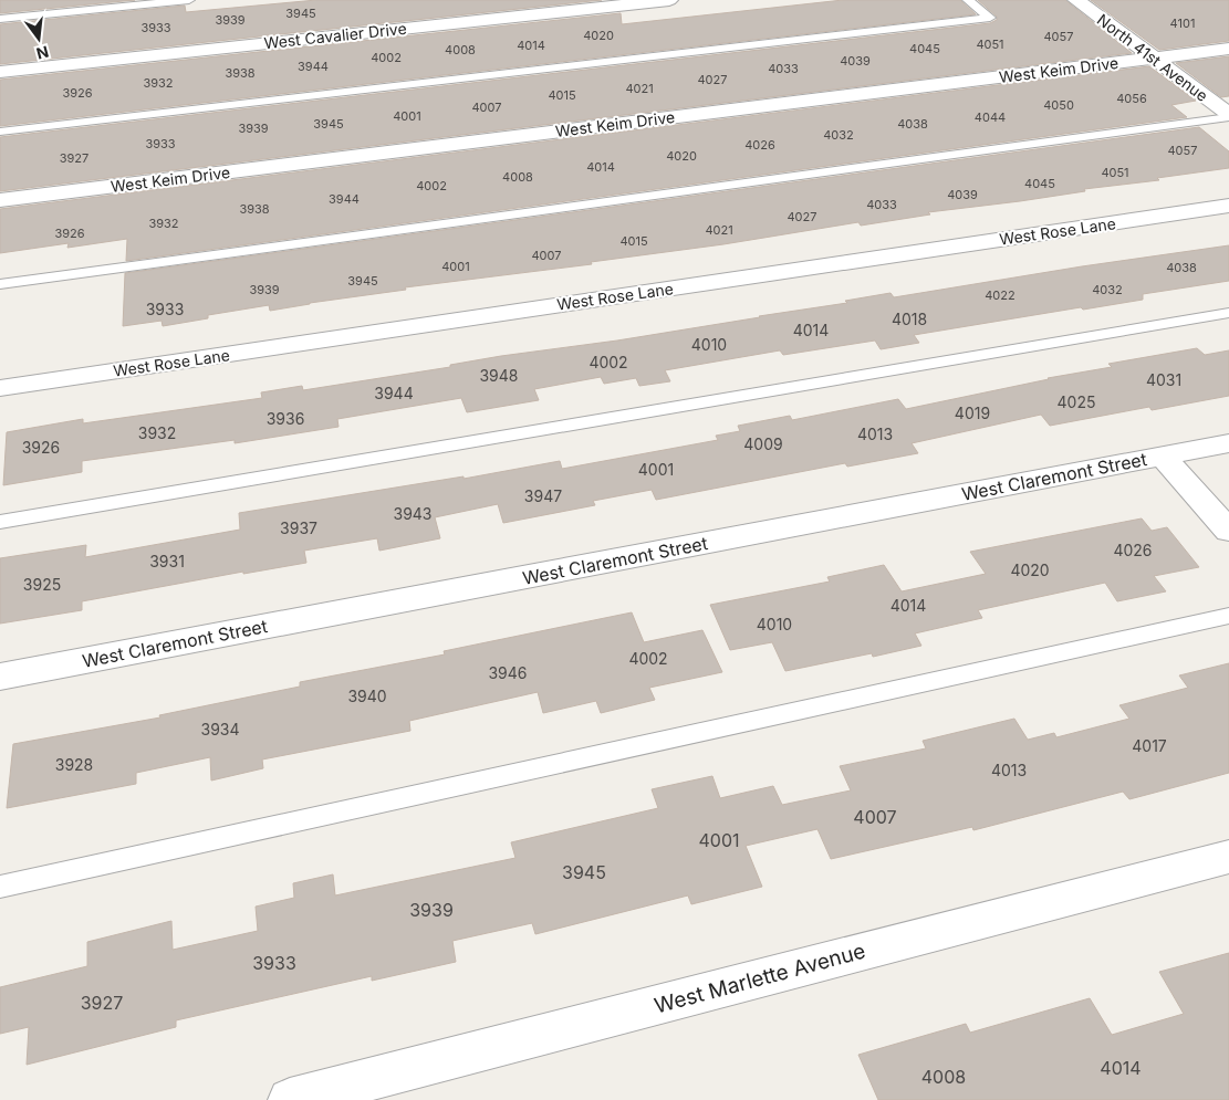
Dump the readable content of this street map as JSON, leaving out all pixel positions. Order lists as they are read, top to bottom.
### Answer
{
  "streets": {
    "street": [
      "West Cavalier Drive",
      "North 41st Avenue",
      "West Keim Drive",
      "West Rose Lane",
      "West Claremont Street",
      "West Marlette Avenue"
    ]
  },
  "crossings": [
    ["North 41st Avenue", "West Keim Drive"]
  ],
  "house_numbers": [
    "3945",
    "3939",
    "4101",
    "3933",
    "4020",
    "4057",
    "4051",
    "4014",
    "4045",
    "4008",
    "4002",
    "4039",
    "3944",
    "4033",
    "3938",
    "4027",
    "3932",
    "4021",
    "3926",
    "4015",
    "4056",
    "4050",
    "4007",
    "4001",
    "4044",
    "3945",
    "4038",
    "3939",
    "4032",
    "3933",
    "4026",
    "4057",
    "4020",
    "3927",
    "4014",
    "4051",
    "4008",
    "4045",
    "4002",
    "4039",
    "3944",
    "4033",
    "3938",
    "4027",
    "3932",
    "4021",
    "3926",
    "4015",
    "4007",
    "4001",
    "4038",
    "3945",
    "3939",
    "4032",
    "4022",
    "3933",
    "4018",
    "4014",
    "4010",
    "4002",
    "3948",
    "4031",
    "3944",
    "4025",
    "4019",
    "3936",
    "3932",
    "4013",
    "4009",
    "3926",
    "4001",
    "3947",
    "3943",
    "3937",
    "4026",
    "3931",
    "4020",
    "3925",
    "4014",
    "4010",
    "4002",
    "3946",
    "3940",
    "3934",
    "4017",
    "3928",
    "4013",
    "4007",
    "4001",
    "3945",
    "3939",
    "3933",
    "3927",
    "4014",
    "4008"
  ],
  "north": "bottom"
}
